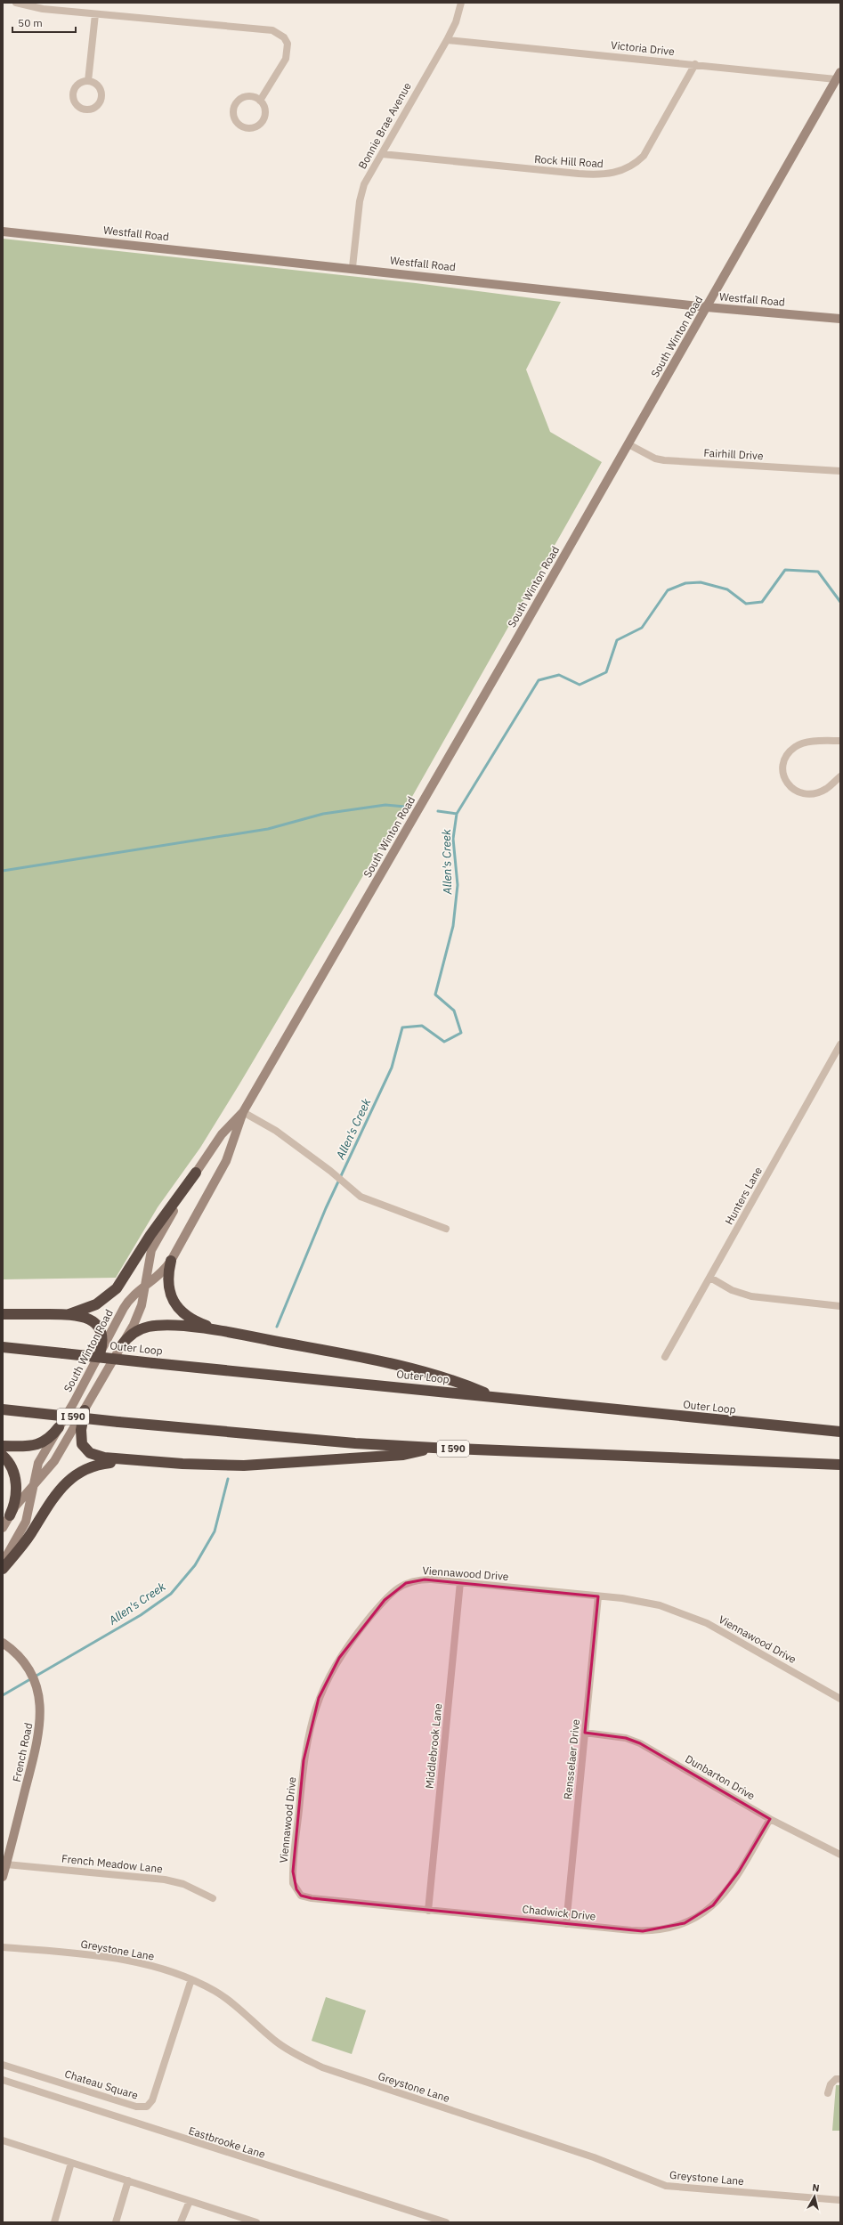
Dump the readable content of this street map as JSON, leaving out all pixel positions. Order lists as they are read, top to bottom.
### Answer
{
  "streets": {
    "highway": ["Outer Loop", "I 590"],
    "main road": ["Westfall Road", "South Winton Road", "French Road"],
    "street": [
      "Victoria Drive",
      "Bonnie Brae Avenue",
      "Rock Hill Road",
      "Fairhill Drive",
      "Hunters Lane",
      "Viennawood Drive",
      "Middlebrook Lane",
      "Rensselaer Drive",
      "Dunbarton Drive",
      "French Meadow Lane",
      "Chadwick Drive",
      "Greystone Lane",
      "Chateau Square",
      "Eastbrooke Lane"
    ]
  },
  "crossings": [
    ["Victoria Drive", "Bonnie Brae Avenue"],
    ["Victoria Drive", "Rock Hill Road"],
    ["Victoria Drive", "South Winton Road"],
    ["Bonnie Brae Avenue", "Rock Hill Road"],
    ["Bonnie Brae Avenue", "Westfall Road"],
    ["Westfall Road", "South Winton Road"],
    ["South Winton Road", "Fairhill Drive"],
    ["Viennawood Drive", "Middlebrook Lane"],
    ["Viennawood Drive", "Rensselaer Drive"],
    ["Viennawood Drive", "Chadwick Drive"],
    ["Middlebrook Lane", "Chadwick Drive"],
    ["French Road", "French Meadow Lane"],
    ["Rensselaer Drive", "Dunbarton Drive"],
    ["Rensselaer Drive", "Chadwick Drive"],
    ["Dunbarton Drive", "Chadwick Drive"],
    ["Greystone Lane", "Chateau Square"]
  ],
  "water": ["Allen's Creek"],
  "scale_bar": "50 m",
  "north": "top"
}
